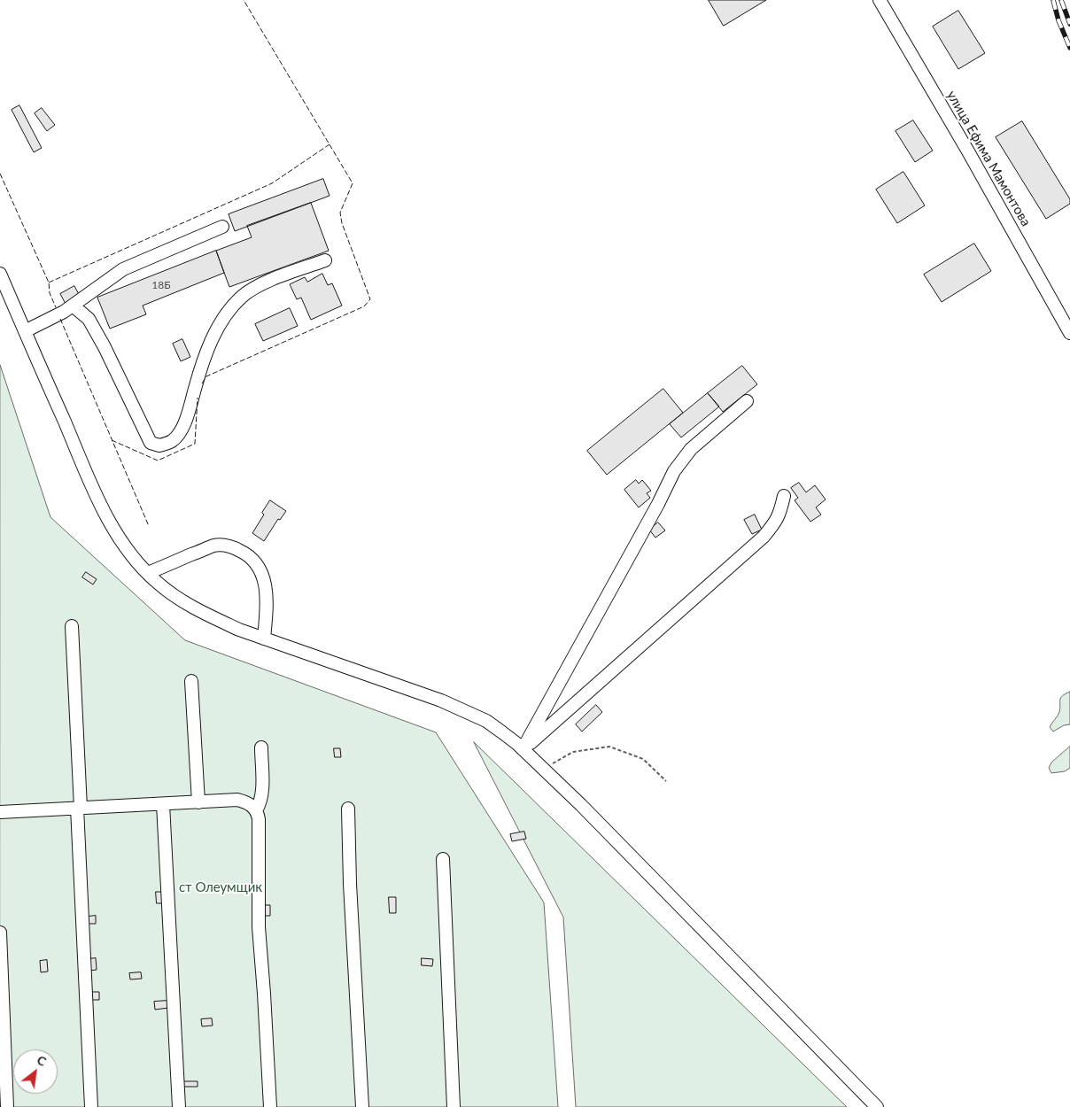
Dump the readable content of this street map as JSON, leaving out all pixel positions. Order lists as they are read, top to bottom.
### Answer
{
  "streets": {
    "street": ["улица Ефима Мамонтова"]
  },
  "parks": ["ст Олеумщик"],
  "house_numbers": ["18Б"],
  "north": "top right"
}
